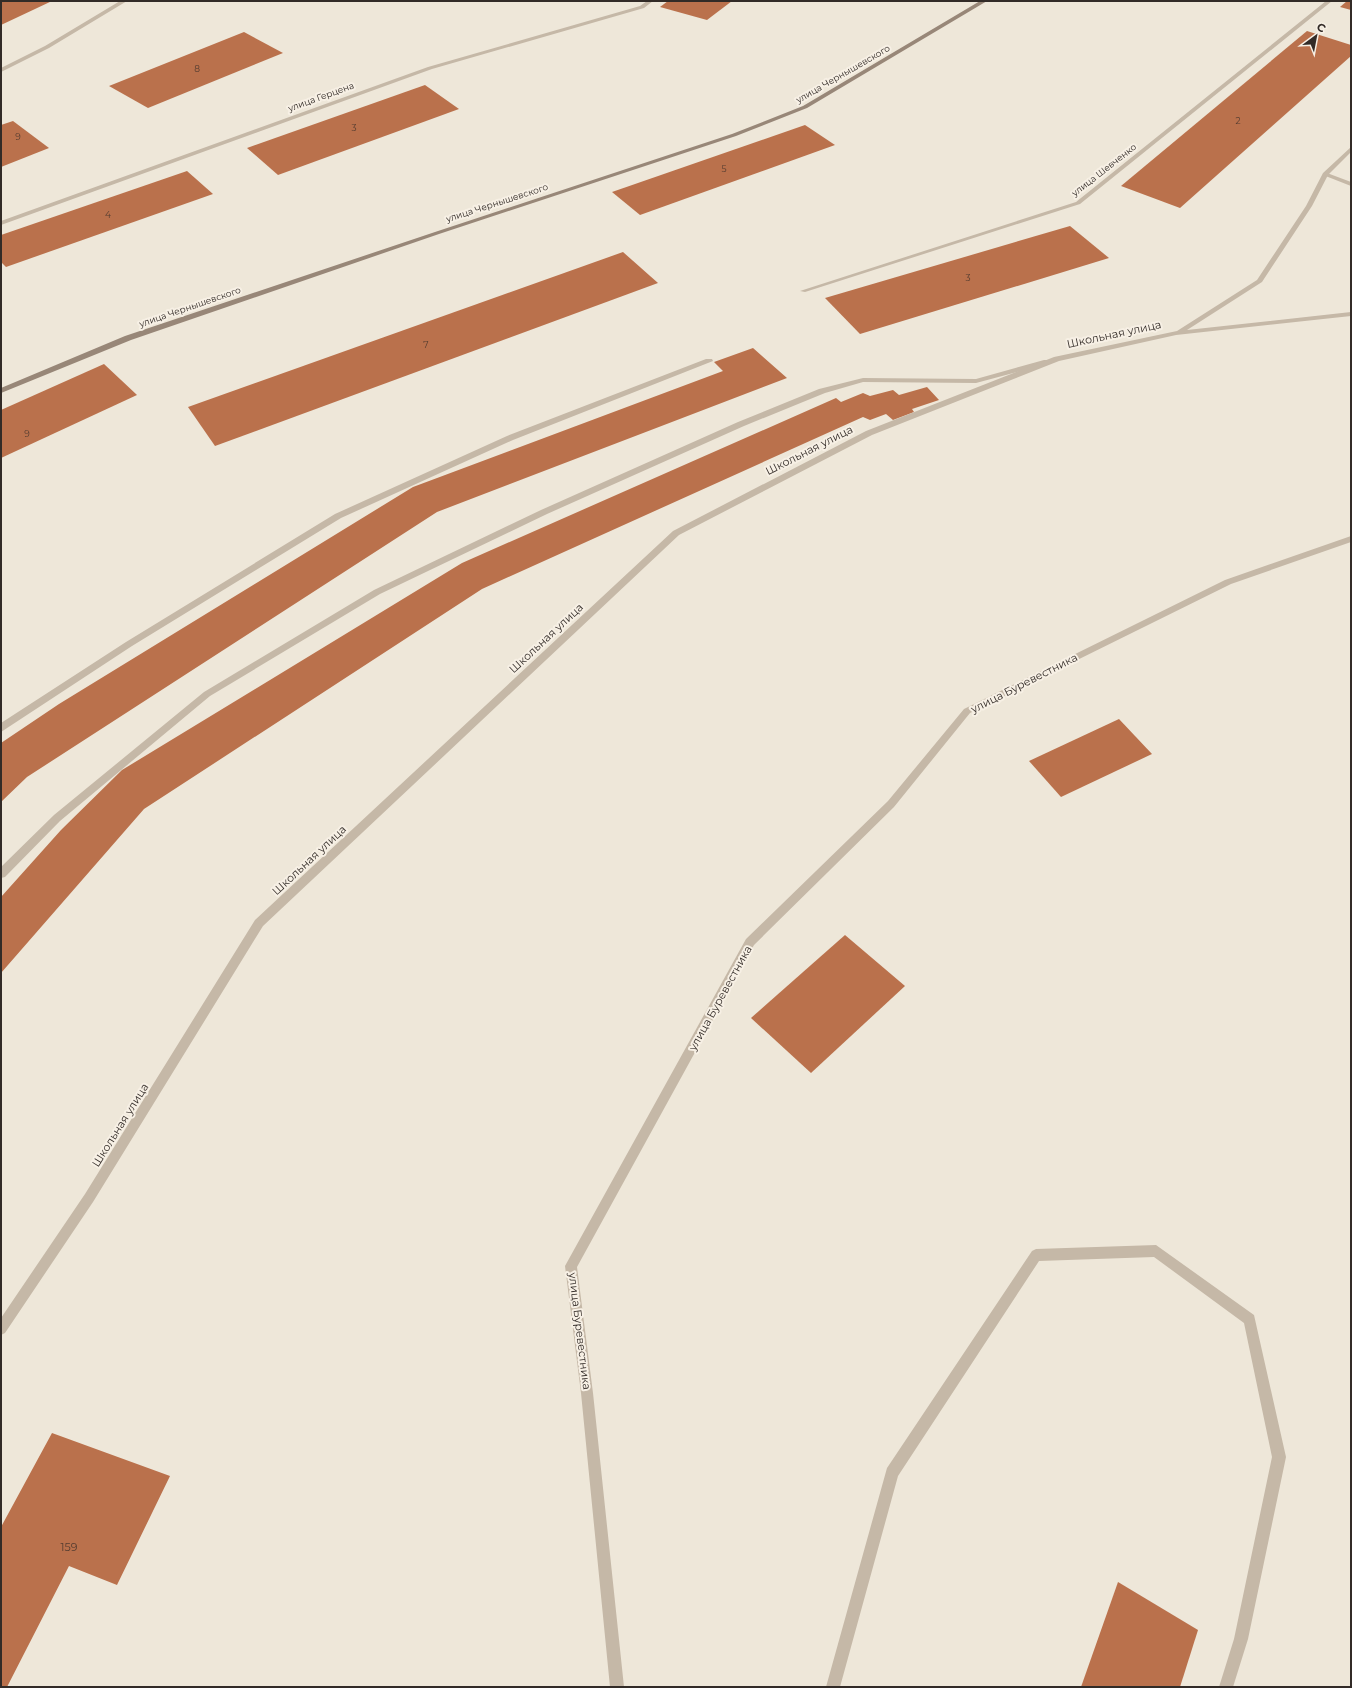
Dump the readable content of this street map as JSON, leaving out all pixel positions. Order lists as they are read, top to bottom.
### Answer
{
  "streets": {
    "main road": ["улица Чернышевского"],
    "street": [
      "улица Герцена",
      "улица Шевченко",
      "Школьная улица",
      "улица Буревестника"
    ]
  },
  "house_numbers": [
    "8",
    "2",
    "3",
    "9",
    "5",
    "4",
    "3",
    "7",
    "9",
    "159"
  ],
  "north": "top right"
}
